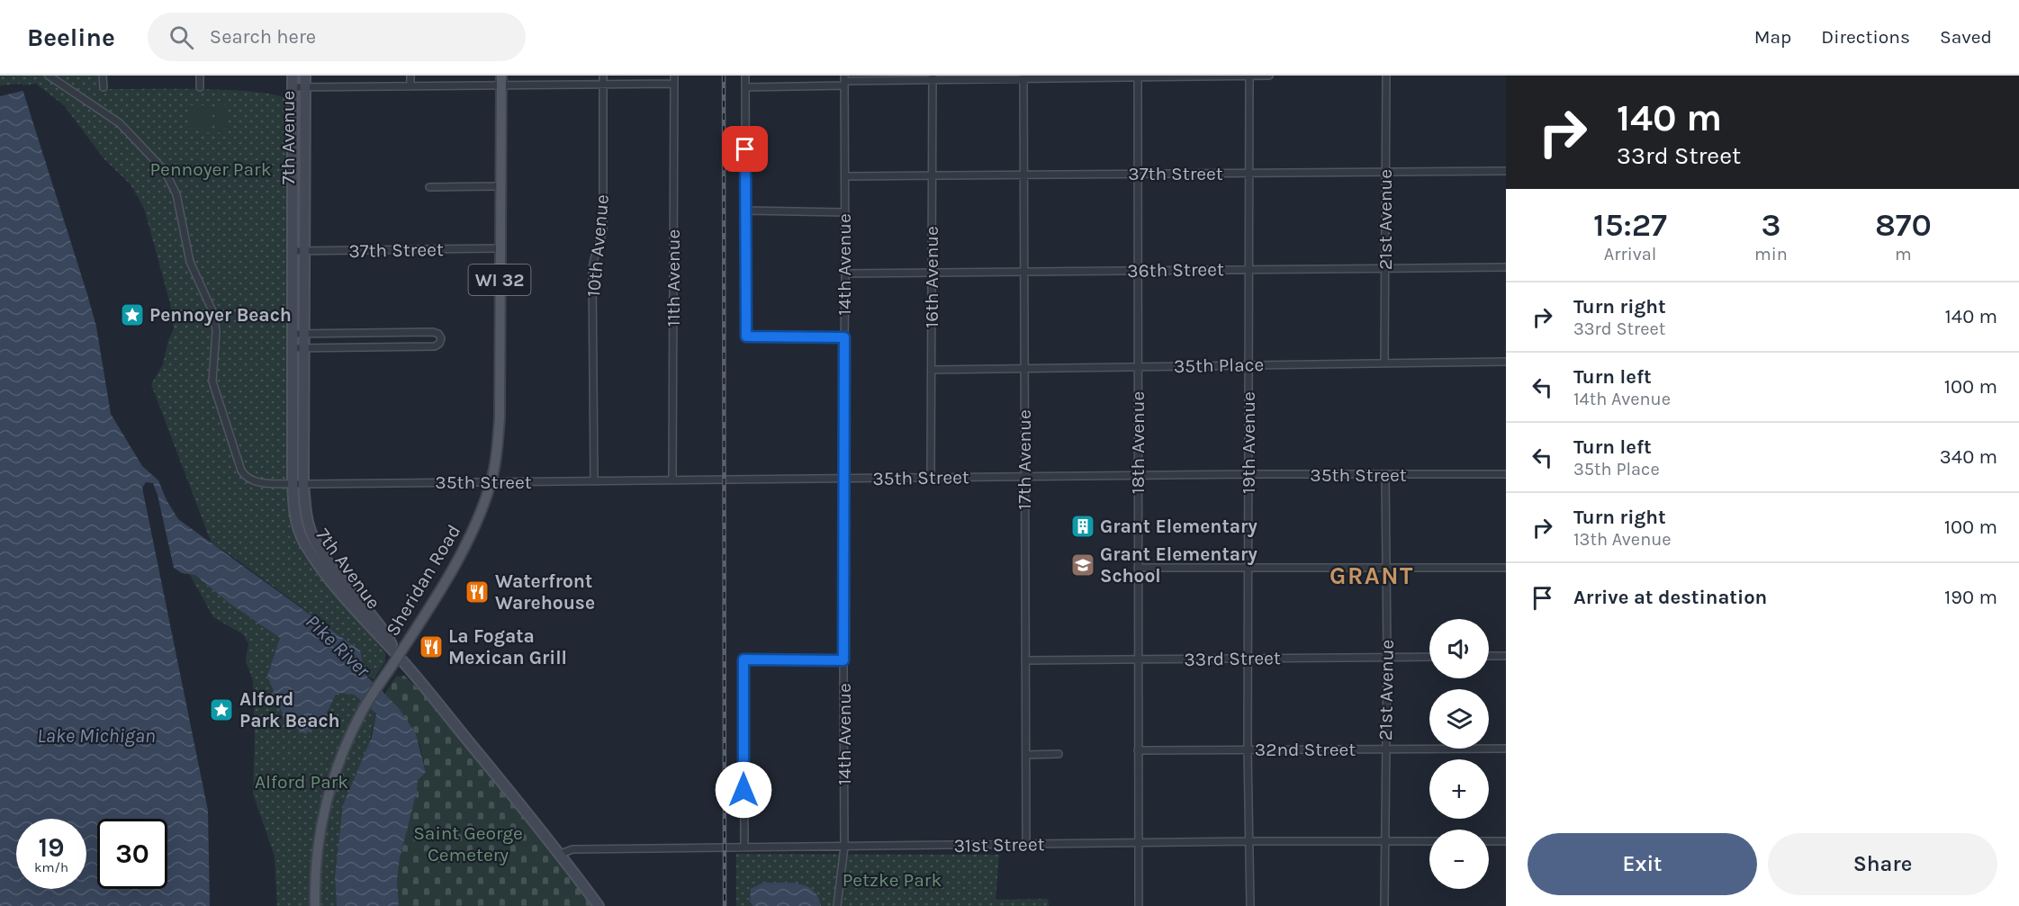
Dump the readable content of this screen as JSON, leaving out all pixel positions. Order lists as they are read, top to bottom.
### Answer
{
  "streets": {
    "main road": ["WI 32", "Sheridan Road"],
    "street": [
      "7th Avenue",
      "37th Street",
      "21st Avenue",
      "10th Avenue",
      "14th Avenue",
      "36th Street",
      "16th Avenue",
      "11th Avenue",
      "35th Place",
      "18th Avenue",
      "19th Avenue",
      "17th Avenue",
      "35th Street",
      "33rd Street",
      "32nd Street",
      "31st Street"
    ]
  },
  "crossings": [
    ["7th Avenue", "37th Street"],
    ["7th Avenue", "WI 32"],
    ["7th Avenue", "35th Street"],
    ["7th Avenue", "Sheridan Road"],
    ["37th Street", "21st Avenue"],
    ["37th Street", "14th Avenue"],
    ["37th Street", "16th Avenue"],
    ["37th Street", "18th Avenue"],
    ["37th Street", "19th Avenue"],
    ["37th Street", "17th Avenue"],
    ["37th Street", "Sheridan Road"],
    ["21st Avenue", "36th Street"],
    ["21st Avenue", "35th Place"],
    ["21st Avenue", "35th Street"],
    ["21st Avenue", "33rd Street"],
    ["21st Avenue", "32nd Street"],
    ["21st Avenue", "31st Street"],
    ["10th Avenue", "35th Street"],
    ["14th Avenue", "36th Street"],
    ["14th Avenue", "35th Street"],
    ["14th Avenue", "31st Street"],
    ["36th Street", "16th Avenue"],
    ["36th Street", "18th Avenue"],
    ["36th Street", "19th Avenue"],
    ["36th Street", "17th Avenue"],
    ["16th Avenue", "35th Place"],
    ["16th Avenue", "35th Street"],
    ["11th Avenue", "35th Street"],
    ["WI 32", "Sheridan Road"],
    ["35th Place", "18th Avenue"],
    ["35th Place", "19th Avenue"],
    ["35th Place", "17th Avenue"],
    ["18th Avenue", "35th Street"],
    ["18th Avenue", "33rd Street"],
    ["18th Avenue", "32nd Street"],
    ["18th Avenue", "31st Street"],
    ["19th Avenue", "35th Street"],
    ["19th Avenue", "33rd Street"],
    ["19th Avenue", "32nd Street"],
    ["19th Avenue", "31st Street"],
    ["17th Avenue", "35th Street"],
    ["17th Avenue", "33rd Street"],
    ["17th Avenue", "31st Street"],
    ["35th Street", "Sheridan Road"],
    ["Sheridan Road", "31st Street"]
  ],
  "districts": ["GRANT"],
  "water": ["Pike River", "Lake Michigan"],
  "parks": [
    "Pennoyer Park",
    "Alford Park",
    "Saint George Cemetery",
    "Petzke Park"
  ],
  "places": {
    "place": ["Pennoyer Beach", "Alford Park Beach"],
    "building": ["Grant Elementary"],
    "school or university": ["Grant Elementary School"],
    "restaurant": ["Waterfront Warehouse", "La Fogata Mexican Grill"]
  },
  "page": {
    "header": "Beeline",
    "search": "Search here",
    "nav": ["Map", "Directions", "Saved"],
    "turn": ["140 m", "33rd Street"],
    "eta": [
      "15:27",
      "Arrival",
      "3",
      "min",
      "870",
      "m"
    ],
    "list": [
      {
        "name": "Turn right",
        "note": "33rd Street",
        "value": "140 m"
      },
      {
        "name": "Turn left",
        "note": "14th Avenue",
        "value": "100 m"
      },
      {
        "name": "Turn left",
        "note": "35th Place",
        "value": "340 m"
      },
      {
        "name": "Turn right",
        "note": "13th Avenue",
        "value": "100 m"
      },
      {
        "name": "Arrive at destination",
        "value": "190 m"
      }
    ],
    "map_buttons": ["+", "−"],
    "speed": "19 km/h",
    "limit": "30",
    "buttons": ["Exit", "Share"]
  }
}
